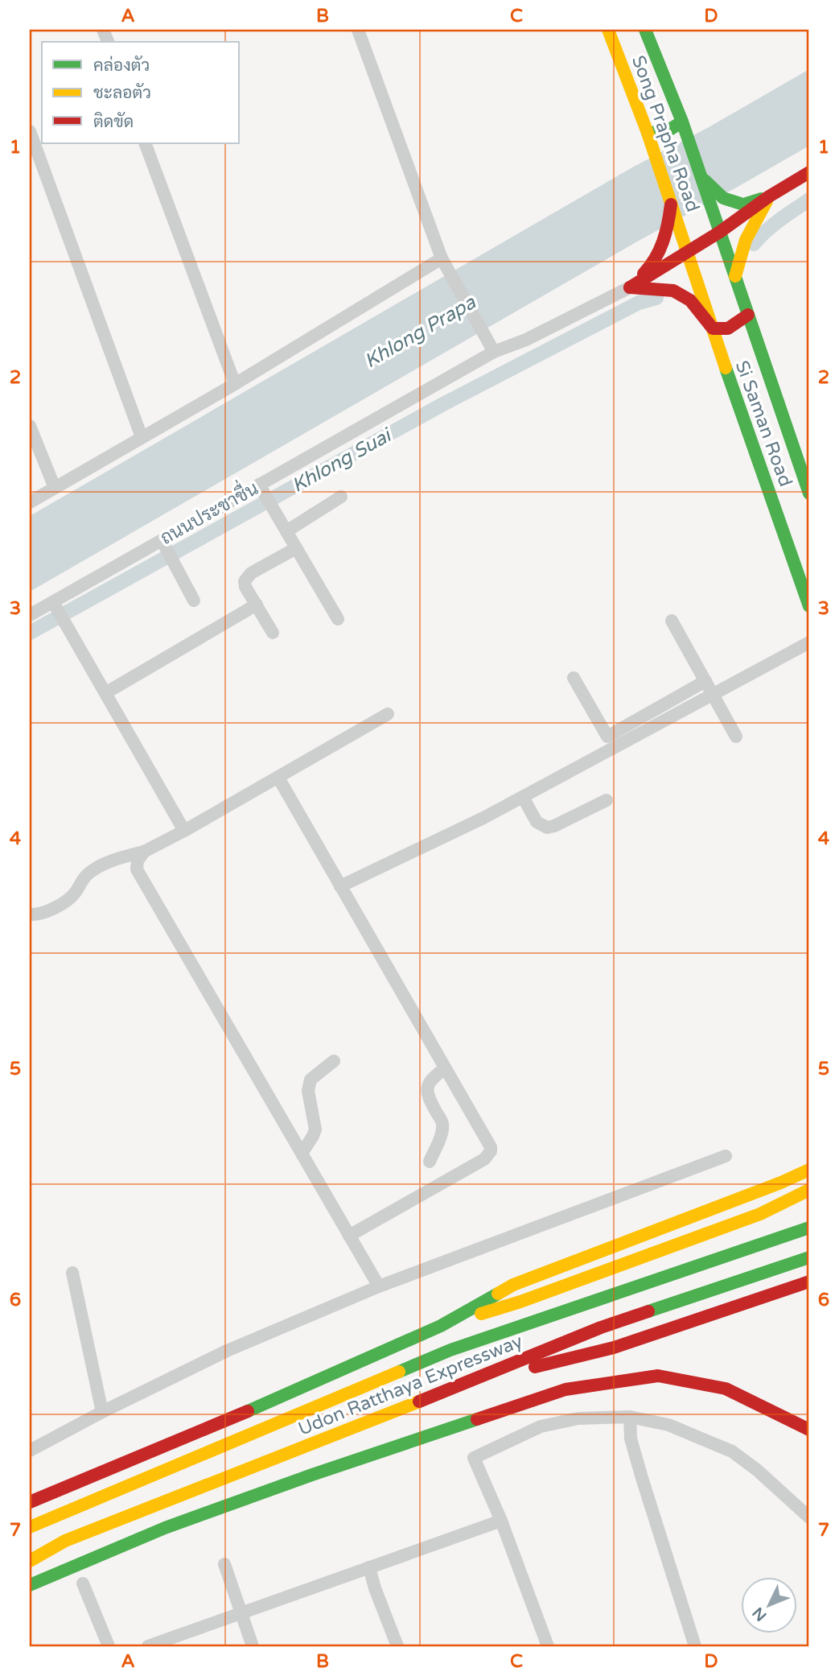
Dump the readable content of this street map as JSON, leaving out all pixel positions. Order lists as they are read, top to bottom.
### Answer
{
  "streets": {
    "main road": ["Song Prapha Road", "Si Saman Road", "Udon Ratthaya Expressway"],
    "street": ["ถนนประชาชื่น"]
  },
  "crossings": [
    ["Song Prapha Road", "Si Saman Road"]
  ],
  "water": ["Khlong Prapa", "Khlong Suai"],
  "legend": ["คล่องตัว", "ชะลอตัว", "ติดขัด"],
  "north": "bottom left",
  "grid": {
    "columns": [
      "A",
      "B",
      "C",
      "D"
    ],
    "rows": [
      "1",
      "2",
      "3",
      "4",
      "5",
      "6",
      "7"
    ]
  }
}
